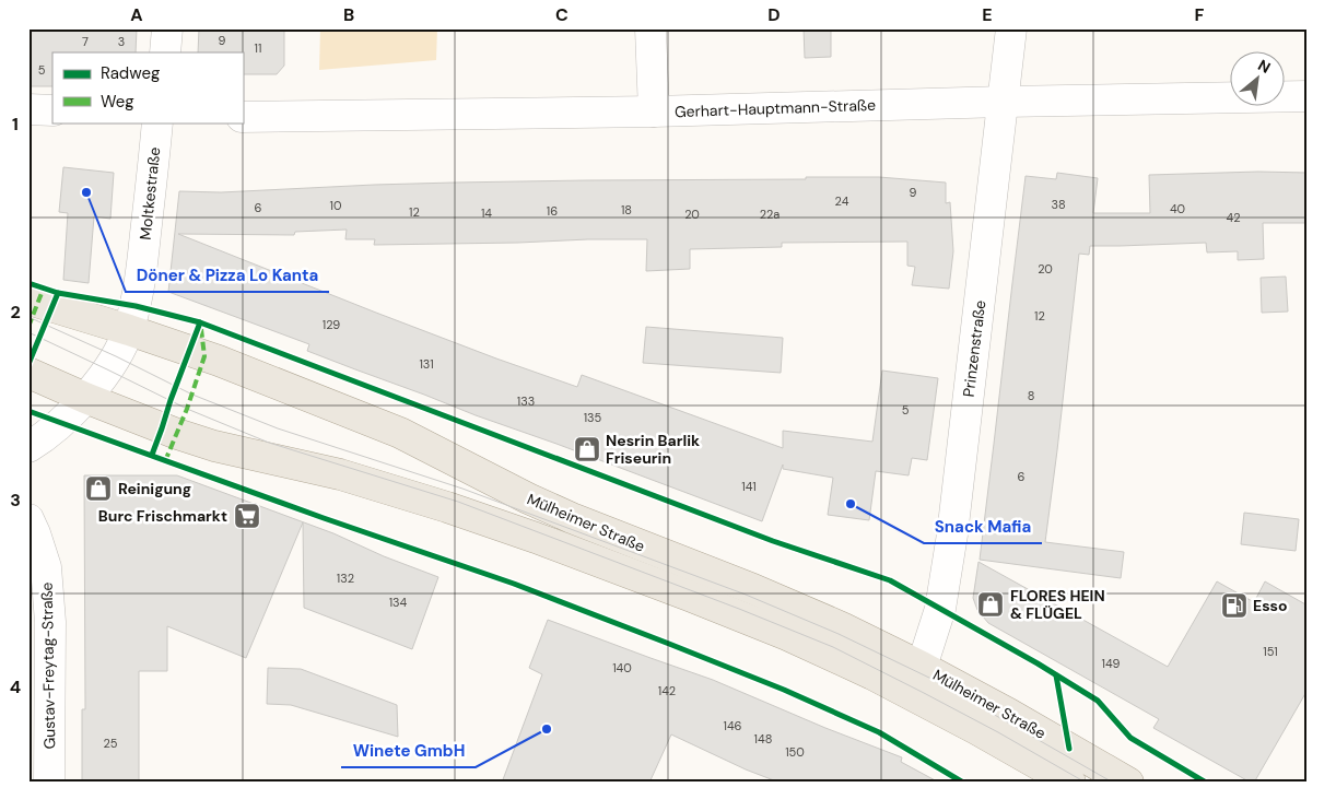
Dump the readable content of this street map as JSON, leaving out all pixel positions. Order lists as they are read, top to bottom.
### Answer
{
  "streets": {
    "main road": ["Mülheimer Straße"],
    "street": [
      "Gerhart-Hauptmann-Straße",
      "Moltkestraße",
      "Prinzenstraße",
      "Gustav-Freytag-Straße"
    ]
  },
  "crossings": [
    ["Gerhart-Hauptmann-Straße", "Prinzenstraße"],
    ["Moltkestraße", "Mülheimer Straße"],
    ["Prinzenstraße", "Mülheimer Straße"]
  ],
  "places": {
    "other": ["Döner & Pizza Lo Kanta", "Snack Mafia", "Winete GmbH"],
    "shop": ["Nesrin Barlik Friseurin", "Reinigung", "FLORES HEIN & FLÜGEL"],
    "supermarket": ["Burc Frischmarkt"],
    "fuel station": ["Esso"]
  },
  "house_numbers": [
    "9",
    "7",
    "3",
    "11",
    "5",
    "9",
    "24",
    "38",
    "10",
    "6",
    "40",
    "18",
    "16",
    "12",
    "14",
    "20",
    "22a",
    "42",
    "20",
    "12",
    "129",
    "131",
    "8",
    "133",
    "5",
    "135",
    "6",
    "141",
    "132",
    "134",
    "151",
    "149",
    "140",
    "142",
    "146",
    "148",
    "25",
    "150"
  ],
  "legend": ["Radweg", "Weg"],
  "north": "top right",
  "grid": {
    "columns": [
      "A",
      "B",
      "C",
      "D",
      "E",
      "F"
    ],
    "rows": [
      "1",
      "2",
      "3",
      "4"
    ]
  }
}
